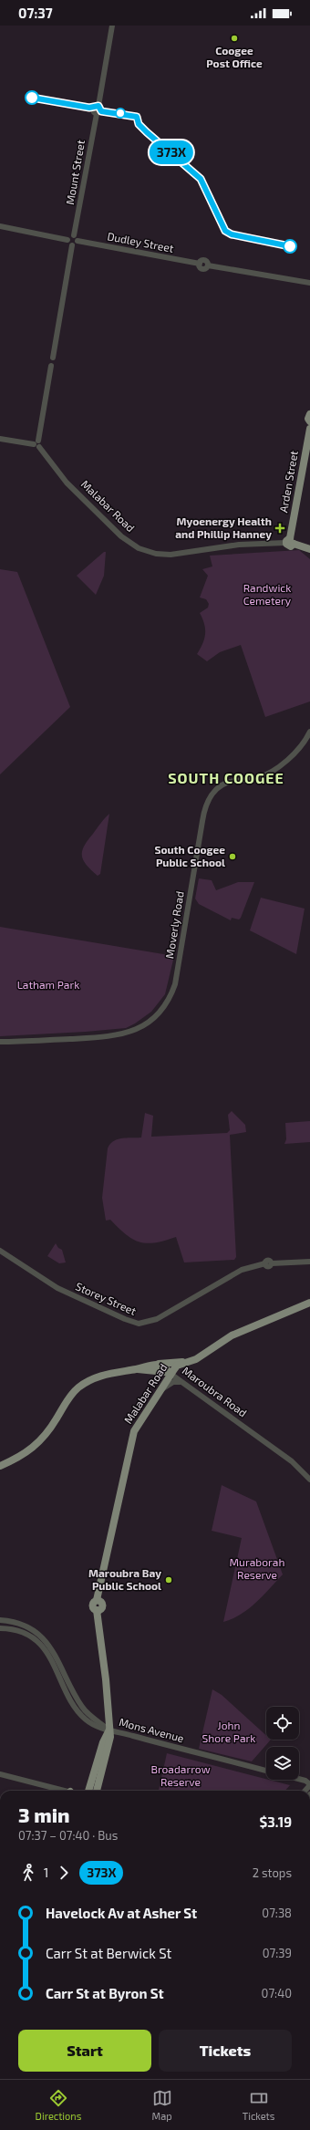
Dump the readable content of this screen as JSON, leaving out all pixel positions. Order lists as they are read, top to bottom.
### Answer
{
  "streets": {
    "main road": ["Arden Street", "Malabar Road", "Maroubra Road"],
    "street": [
      "Mount Street",
      "Dudley Street",
      "Moverly Road",
      "Storey Street",
      "Mons Avenue"
    ]
  },
  "crossings": [
    ["Arden Street", "Malabar Road"],
    ["Malabar Road", "Maroubra Road"],
    ["Malabar Road", "Mons Avenue"]
  ],
  "districts": ["SOUTH COOGEE"],
  "parks": [
    "Randwick Cemetery",
    "Latham Park",
    "Muraborah Reserve",
    "John Shore Park",
    "Broadarrow Reserve"
  ],
  "places": {
    "other": ["Coogee Post Office", "South Coogee Public School", "Maroubra Bay Public School"],
    "health": ["Myoenergy Health and Phillip Hanney"]
  },
  "lines": ["bus line 373X"],
  "page": {
    "status": "07:37",
    "on_map": "373X",
    "heading": ["3 min", "07:37 – 07:40 · Bus", "$3.19"],
    "legs": ["1", "373X", "2 stops"],
    "list": [
      {
        "name": "Havelock Av at Asher St",
        "value": "07:38"
      },
      {
        "name": "Carr St at Berwick St",
        "value": "07:39"
      },
      {
        "name": "Carr St at Byron St",
        "value": "07:40"
      }
    ],
    "buttons": ["Start", "Tickets"],
    "tabs": ["Directions", "Map", "Tickets"]
  }
}
